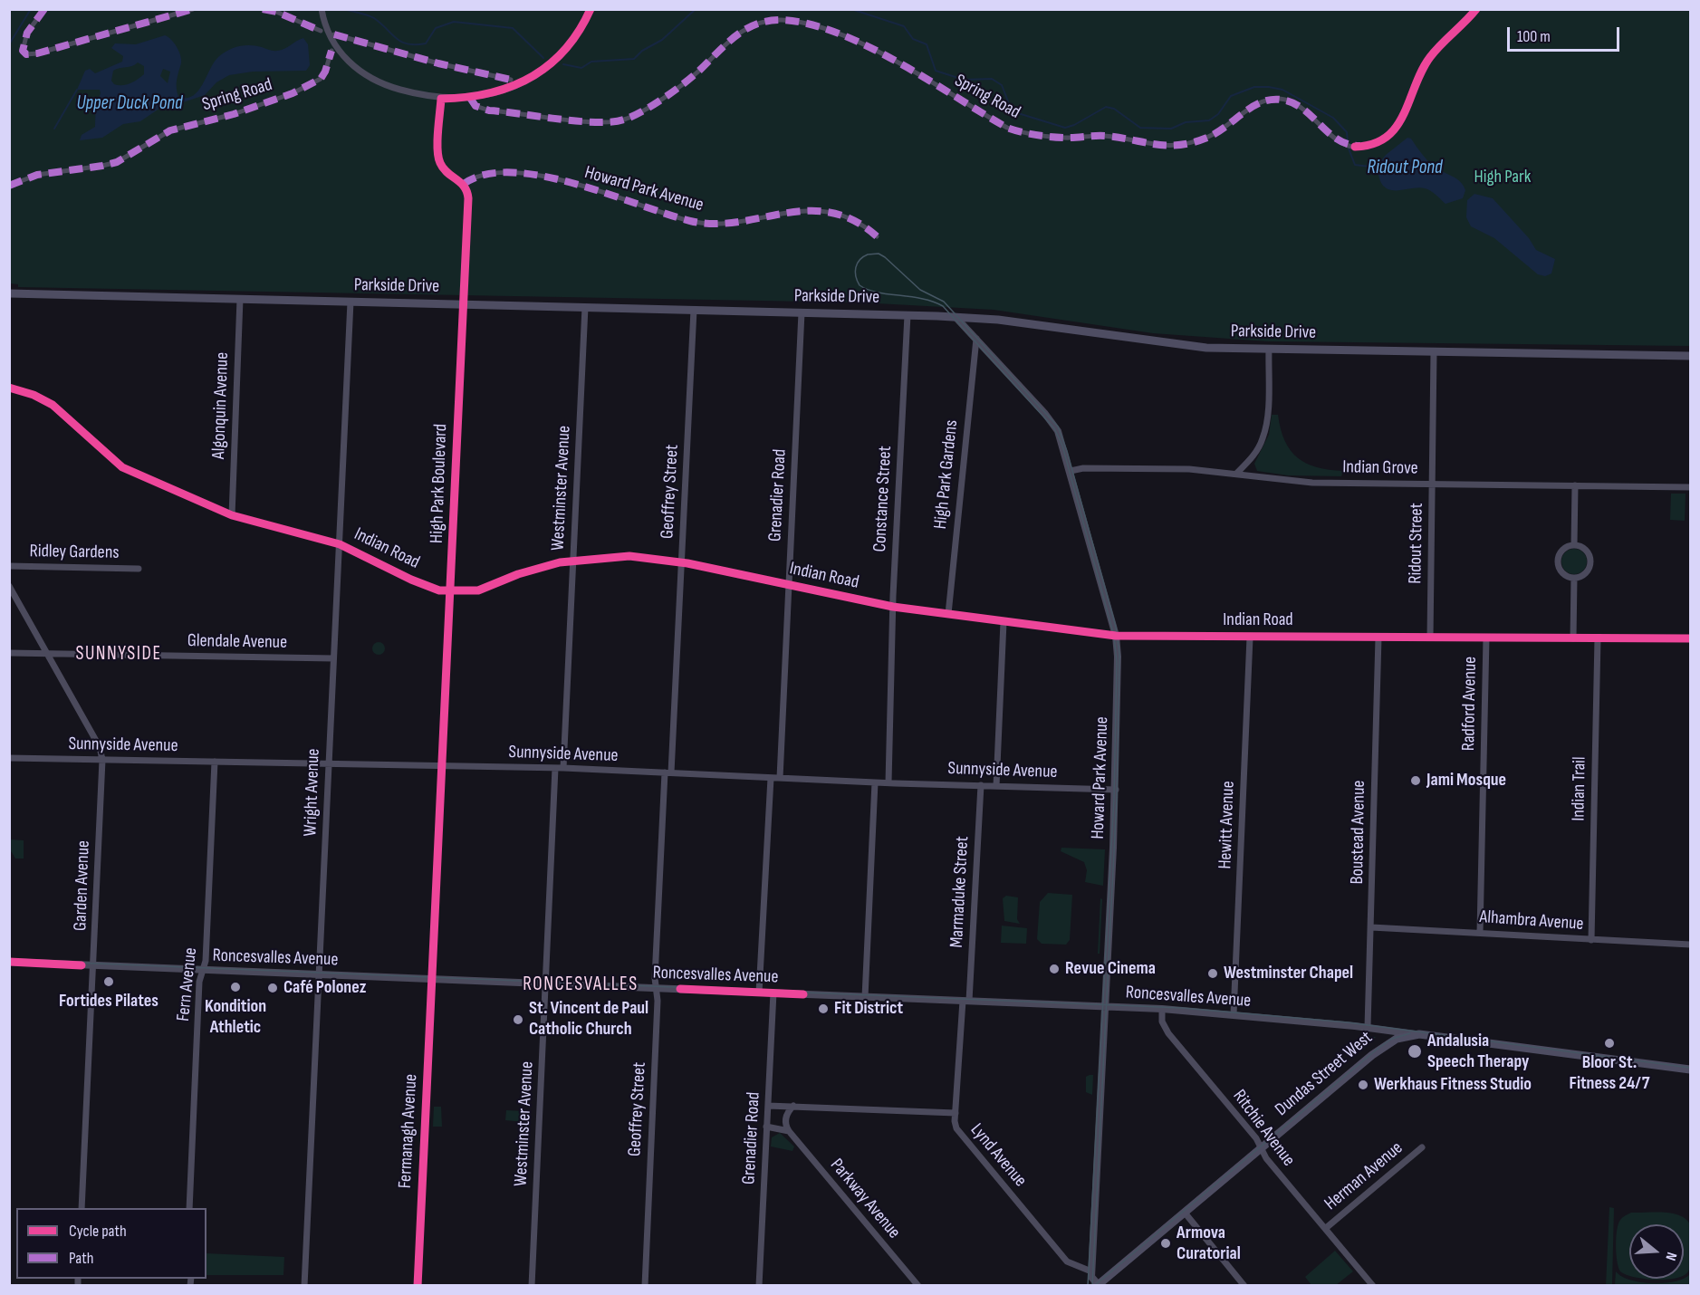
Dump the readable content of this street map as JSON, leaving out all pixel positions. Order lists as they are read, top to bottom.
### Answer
{
  "streets": {
    "main road": ["Parkside Drive", "Dundas Street West"],
    "street": [
      "Spring Road",
      "Howard Park Avenue",
      "Algonquin Avenue",
      "Indian Grove",
      "High Park Gardens",
      "High Park Boulevard",
      "Westminster Avenue",
      "Geoffrey Street",
      "Grenadier Road",
      "Constance Street",
      "Ridout Street",
      "Indian Road",
      "Ridley Gardens",
      "Glendale Avenue",
      "Radford Avenue",
      "Sunnyside Avenue",
      "Indian Trail",
      "Wright Avenue",
      "Hewitt Avenue",
      "Boustead Avenue",
      "Garden Avenue",
      "Marmaduke Street",
      "Alhambra Avenue",
      "Roncesvalles Avenue",
      "Fern Avenue",
      "Ritchie Avenue",
      "Fermanagh Avenue",
      "Lynd Avenue",
      "Herman Avenue",
      "Parkway Avenue"
    ]
  },
  "crossings": [
    ["Howard Park Avenue", "Parkside Drive"],
    ["Howard Park Avenue", "Indian Grove"],
    ["Howard Park Avenue", "High Park Gardens"],
    ["Howard Park Avenue", "High Park Boulevard"],
    ["Howard Park Avenue", "Indian Road"],
    ["Howard Park Avenue", "Sunnyside Avenue"],
    ["Howard Park Avenue", "Roncesvalles Avenue"],
    ["Howard Park Avenue", "Dundas Street West"],
    ["Howard Park Avenue", "Lynd Avenue"],
    ["Parkside Drive", "Algonquin Avenue"],
    ["Parkside Drive", "High Park Boulevard"],
    ["Parkside Drive", "Westminster Avenue"],
    ["Parkside Drive", "Geoffrey Street"],
    ["Parkside Drive", "Grenadier Road"],
    ["Parkside Drive", "Constance Street"],
    ["Parkside Drive", "Ridout Street"],
    ["Parkside Drive", "Wright Avenue"],
    ["Algonquin Avenue", "Indian Road"],
    ["Indian Grove", "Ridout Street"],
    ["High Park Gardens", "Indian Road"],
    ["High Park Boulevard", "Indian Road"],
    ["High Park Boulevard", "Sunnyside Avenue"],
    ["High Park Boulevard", "Roncesvalles Avenue"],
    ["High Park Boulevard", "Fermanagh Avenue"],
    ["Westminster Avenue", "Indian Road"],
    ["Westminster Avenue", "Sunnyside Avenue"],
    ["Westminster Avenue", "Roncesvalles Avenue"],
    ["Geoffrey Street", "Indian Road"],
    ["Geoffrey Street", "Sunnyside Avenue"],
    ["Geoffrey Street", "Roncesvalles Avenue"],
    ["Grenadier Road", "Indian Road"],
    ["Grenadier Road", "Sunnyside Avenue"],
    ["Grenadier Road", "Roncesvalles Avenue"],
    ["Grenadier Road", "Lynd Avenue"],
    ["Constance Street", "Indian Road"],
    ["Constance Street", "Sunnyside Avenue"],
    ["Ridout Street", "Indian Road"],
    ["Indian Road", "Radford Avenue"],
    ["Indian Road", "Indian Trail"],
    ["Indian Road", "Wright Avenue"],
    ["Indian Road", "Hewitt Avenue"],
    ["Indian Road", "Boustead Avenue"],
    ["Glendale Avenue", "Wright Avenue"],
    ["Glendale Avenue", "Garden Avenue"],
    ["Radford Avenue", "Alhambra Avenue"],
    ["Sunnyside Avenue", "Wright Avenue"],
    ["Sunnyside Avenue", "Garden Avenue"],
    ["Sunnyside Avenue", "Marmaduke Street"],
    ["Sunnyside Avenue", "Fern Avenue"],
    ["Indian Trail", "Alhambra Avenue"],
    ["Wright Avenue", "Roncesvalles Avenue"],
    ["Hewitt Avenue", "Roncesvalles Avenue"],
    ["Boustead Avenue", "Alhambra Avenue"],
    ["Boustead Avenue", "Roncesvalles Avenue"],
    ["Garden Avenue", "Roncesvalles Avenue"],
    ["Marmaduke Street", "Roncesvalles Avenue"],
    ["Marmaduke Street", "Lynd Avenue"],
    ["Roncesvalles Avenue", "Fern Avenue"],
    ["Roncesvalles Avenue", "Dundas Street West"],
    ["Roncesvalles Avenue", "Ritchie Avenue"],
    ["Roncesvalles Avenue", "Fermanagh Avenue"],
    ["Dundas Street West", "Ritchie Avenue"],
    ["Ritchie Avenue", "Herman Avenue"]
  ],
  "districts": ["SUNNYSIDE", "RONCESVALLES"],
  "water": ["Upper Duck Pond", "Ridout Pond"],
  "parks": ["High Park"],
  "places": [
    "Jami Mosque",
    "Revue Cinema",
    "Westminster Chapel",
    "Fortides Pilates",
    "Kondition Athletic",
    "Café Polonez",
    "Fit District",
    "St. Vincent de Paul Catholic Church",
    "Bloor St. Fitness 24/7",
    "Andalusia Speech Therapy",
    "Werkhaus Fitness Studio",
    "Armova Curatorial"
  ],
  "legend": ["Cycle path", "Path"],
  "scale_bar": "100 m",
  "north": "right"
}
